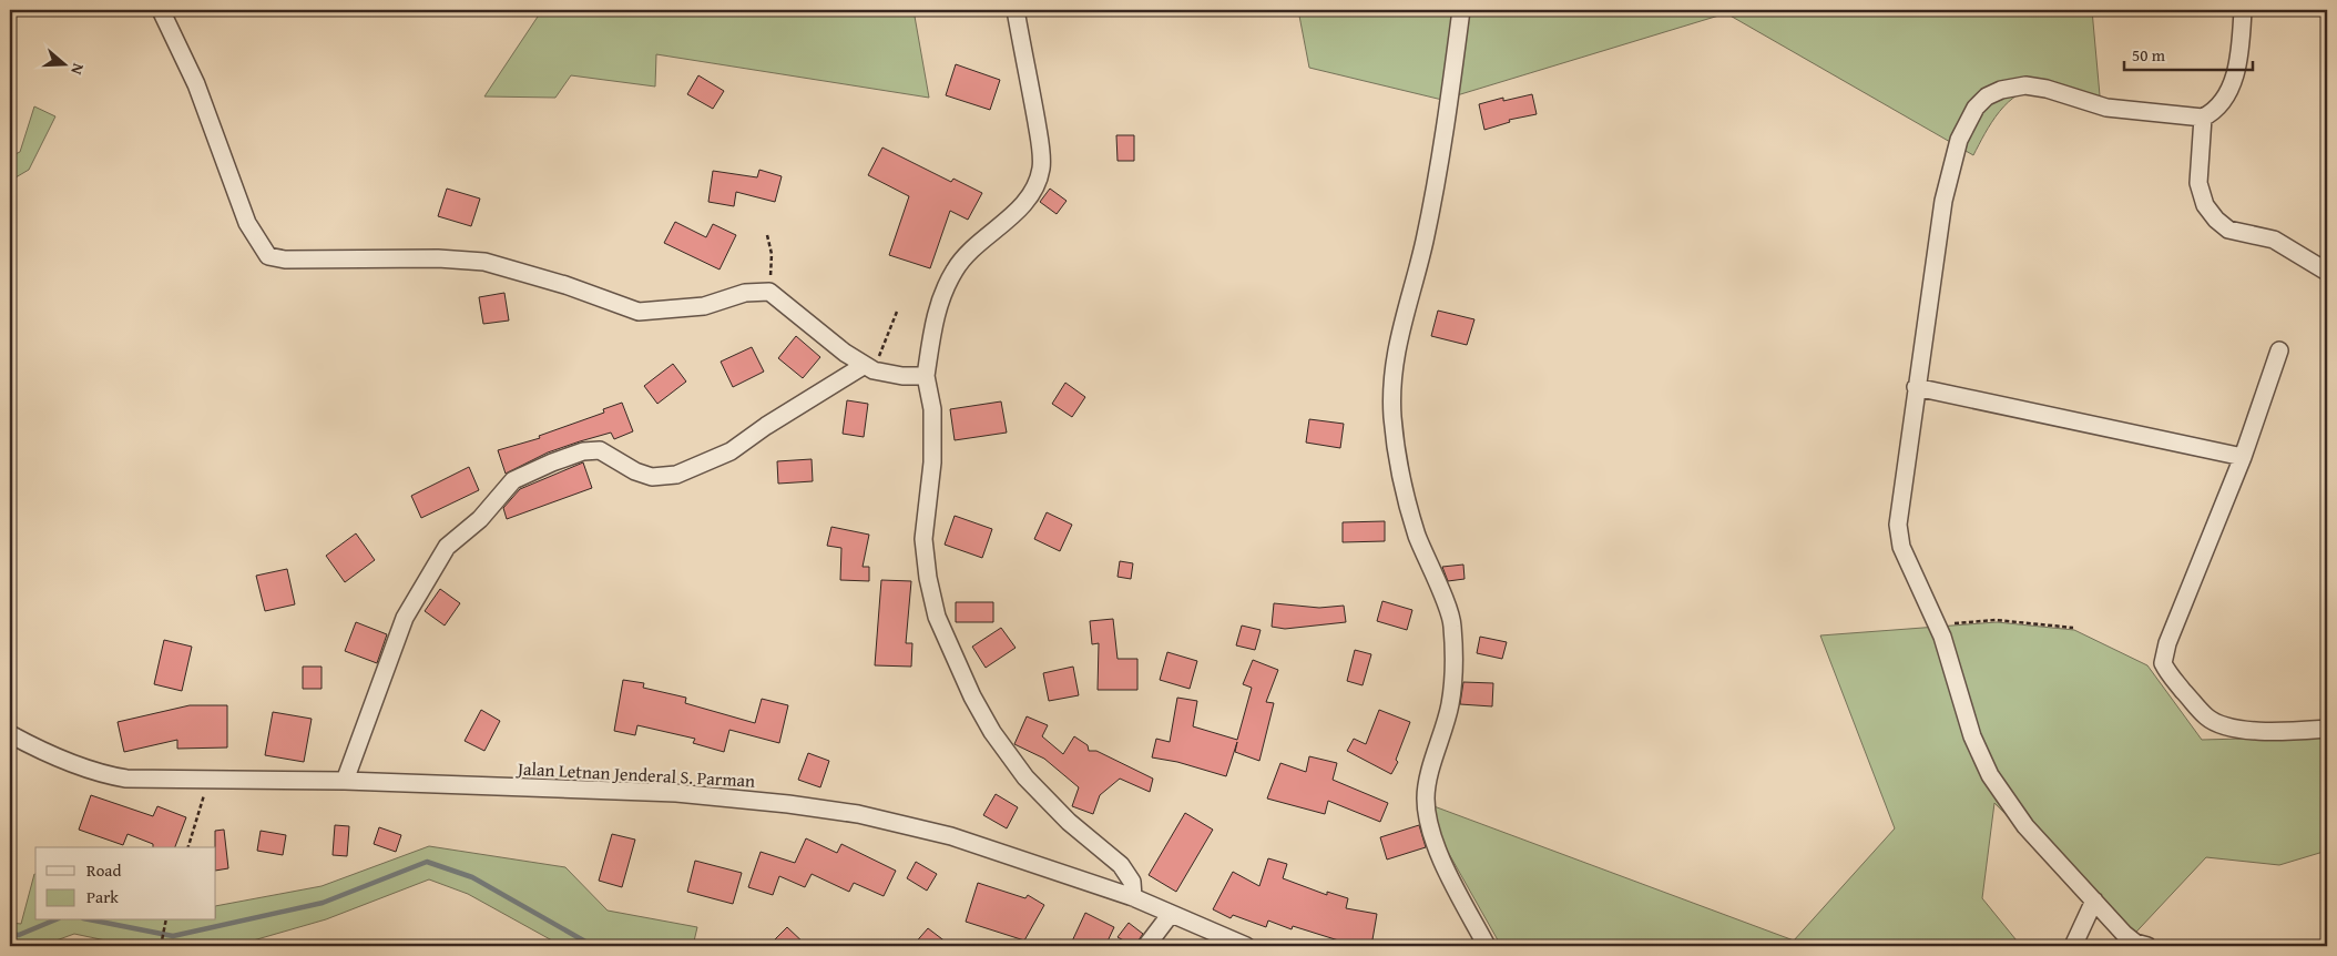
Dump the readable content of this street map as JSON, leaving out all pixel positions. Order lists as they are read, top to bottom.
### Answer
{
  "streets": {
    "street": ["Jalan Letnan Jenderal S. Parman"]
  },
  "legend": ["Road", "Park"],
  "scale_bar": "50 m",
  "north": "right"
}
